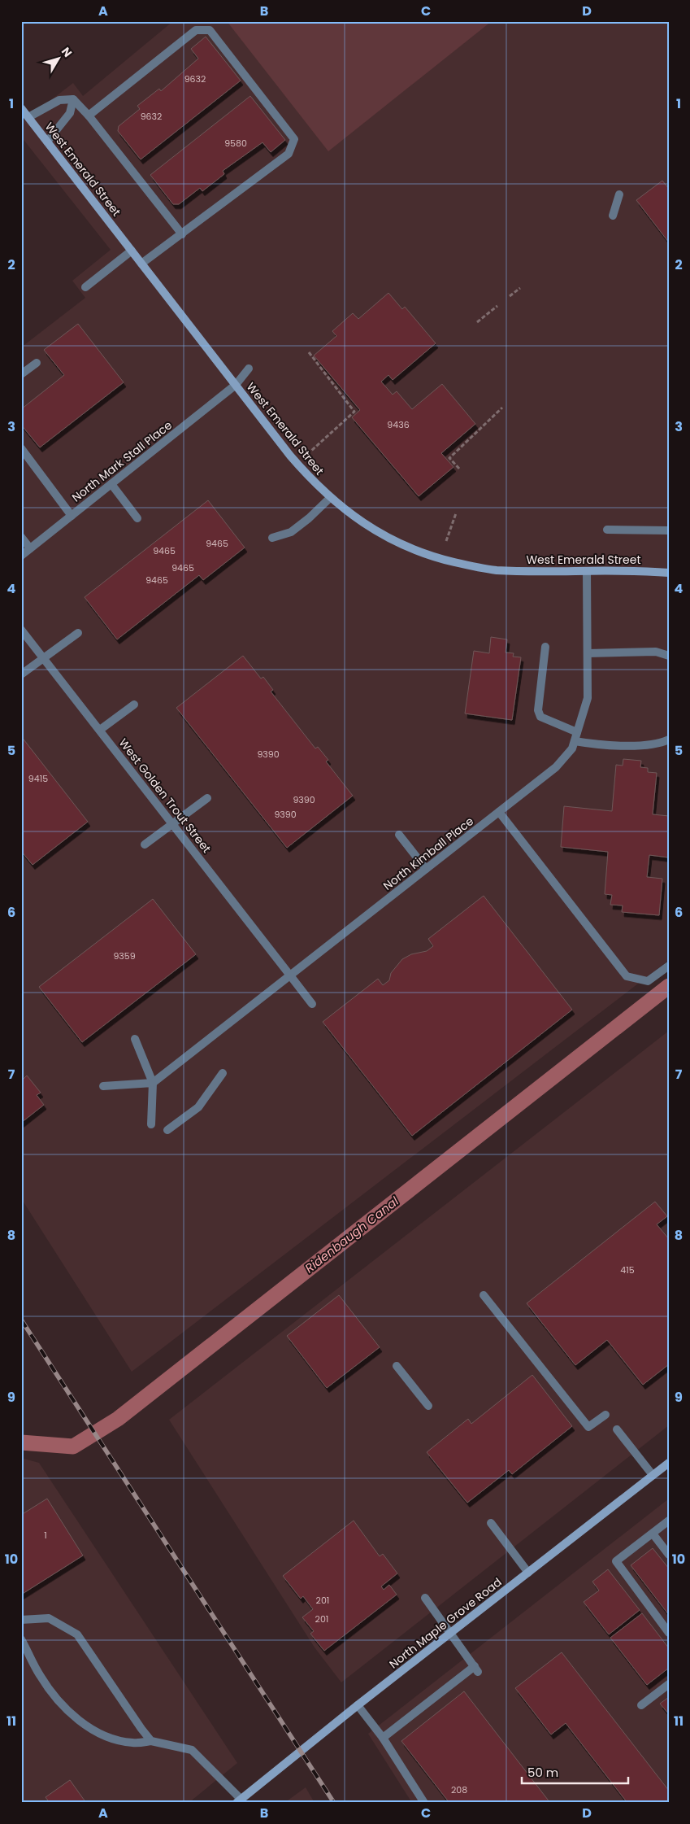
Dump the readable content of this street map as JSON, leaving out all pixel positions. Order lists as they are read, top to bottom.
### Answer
{
  "streets": {
    "main road": ["West Emerald Street", "North Maple Grove Road"],
    "street": ["North Mark Stall Place", "West Golden Trout Street", "North Kimball Place"]
  },
  "crossings": [
    ["West Emerald Street", "North Mark Stall Place"],
    ["West Emerald Street", "North Kimball Place"],
    ["West Golden Trout Street", "North Kimball Place"]
  ],
  "water": ["Ridenbaugh Canal"],
  "house_numbers": [
    "9632",
    "9632",
    "9580",
    "9436",
    "9465",
    "9465",
    "9465",
    "9465",
    "9390",
    "9415",
    "9390",
    "9390",
    "9359",
    "415",
    "1",
    "201",
    "201",
    "208"
  ],
  "scale_bar": "50 m",
  "north": "top right",
  "grid": {
    "columns": [
      "A",
      "B",
      "C",
      "D"
    ],
    "rows": [
      "1",
      "2",
      "3",
      "4",
      "5",
      "6",
      "7",
      "8",
      "9",
      "10",
      "11"
    ]
  }
}
